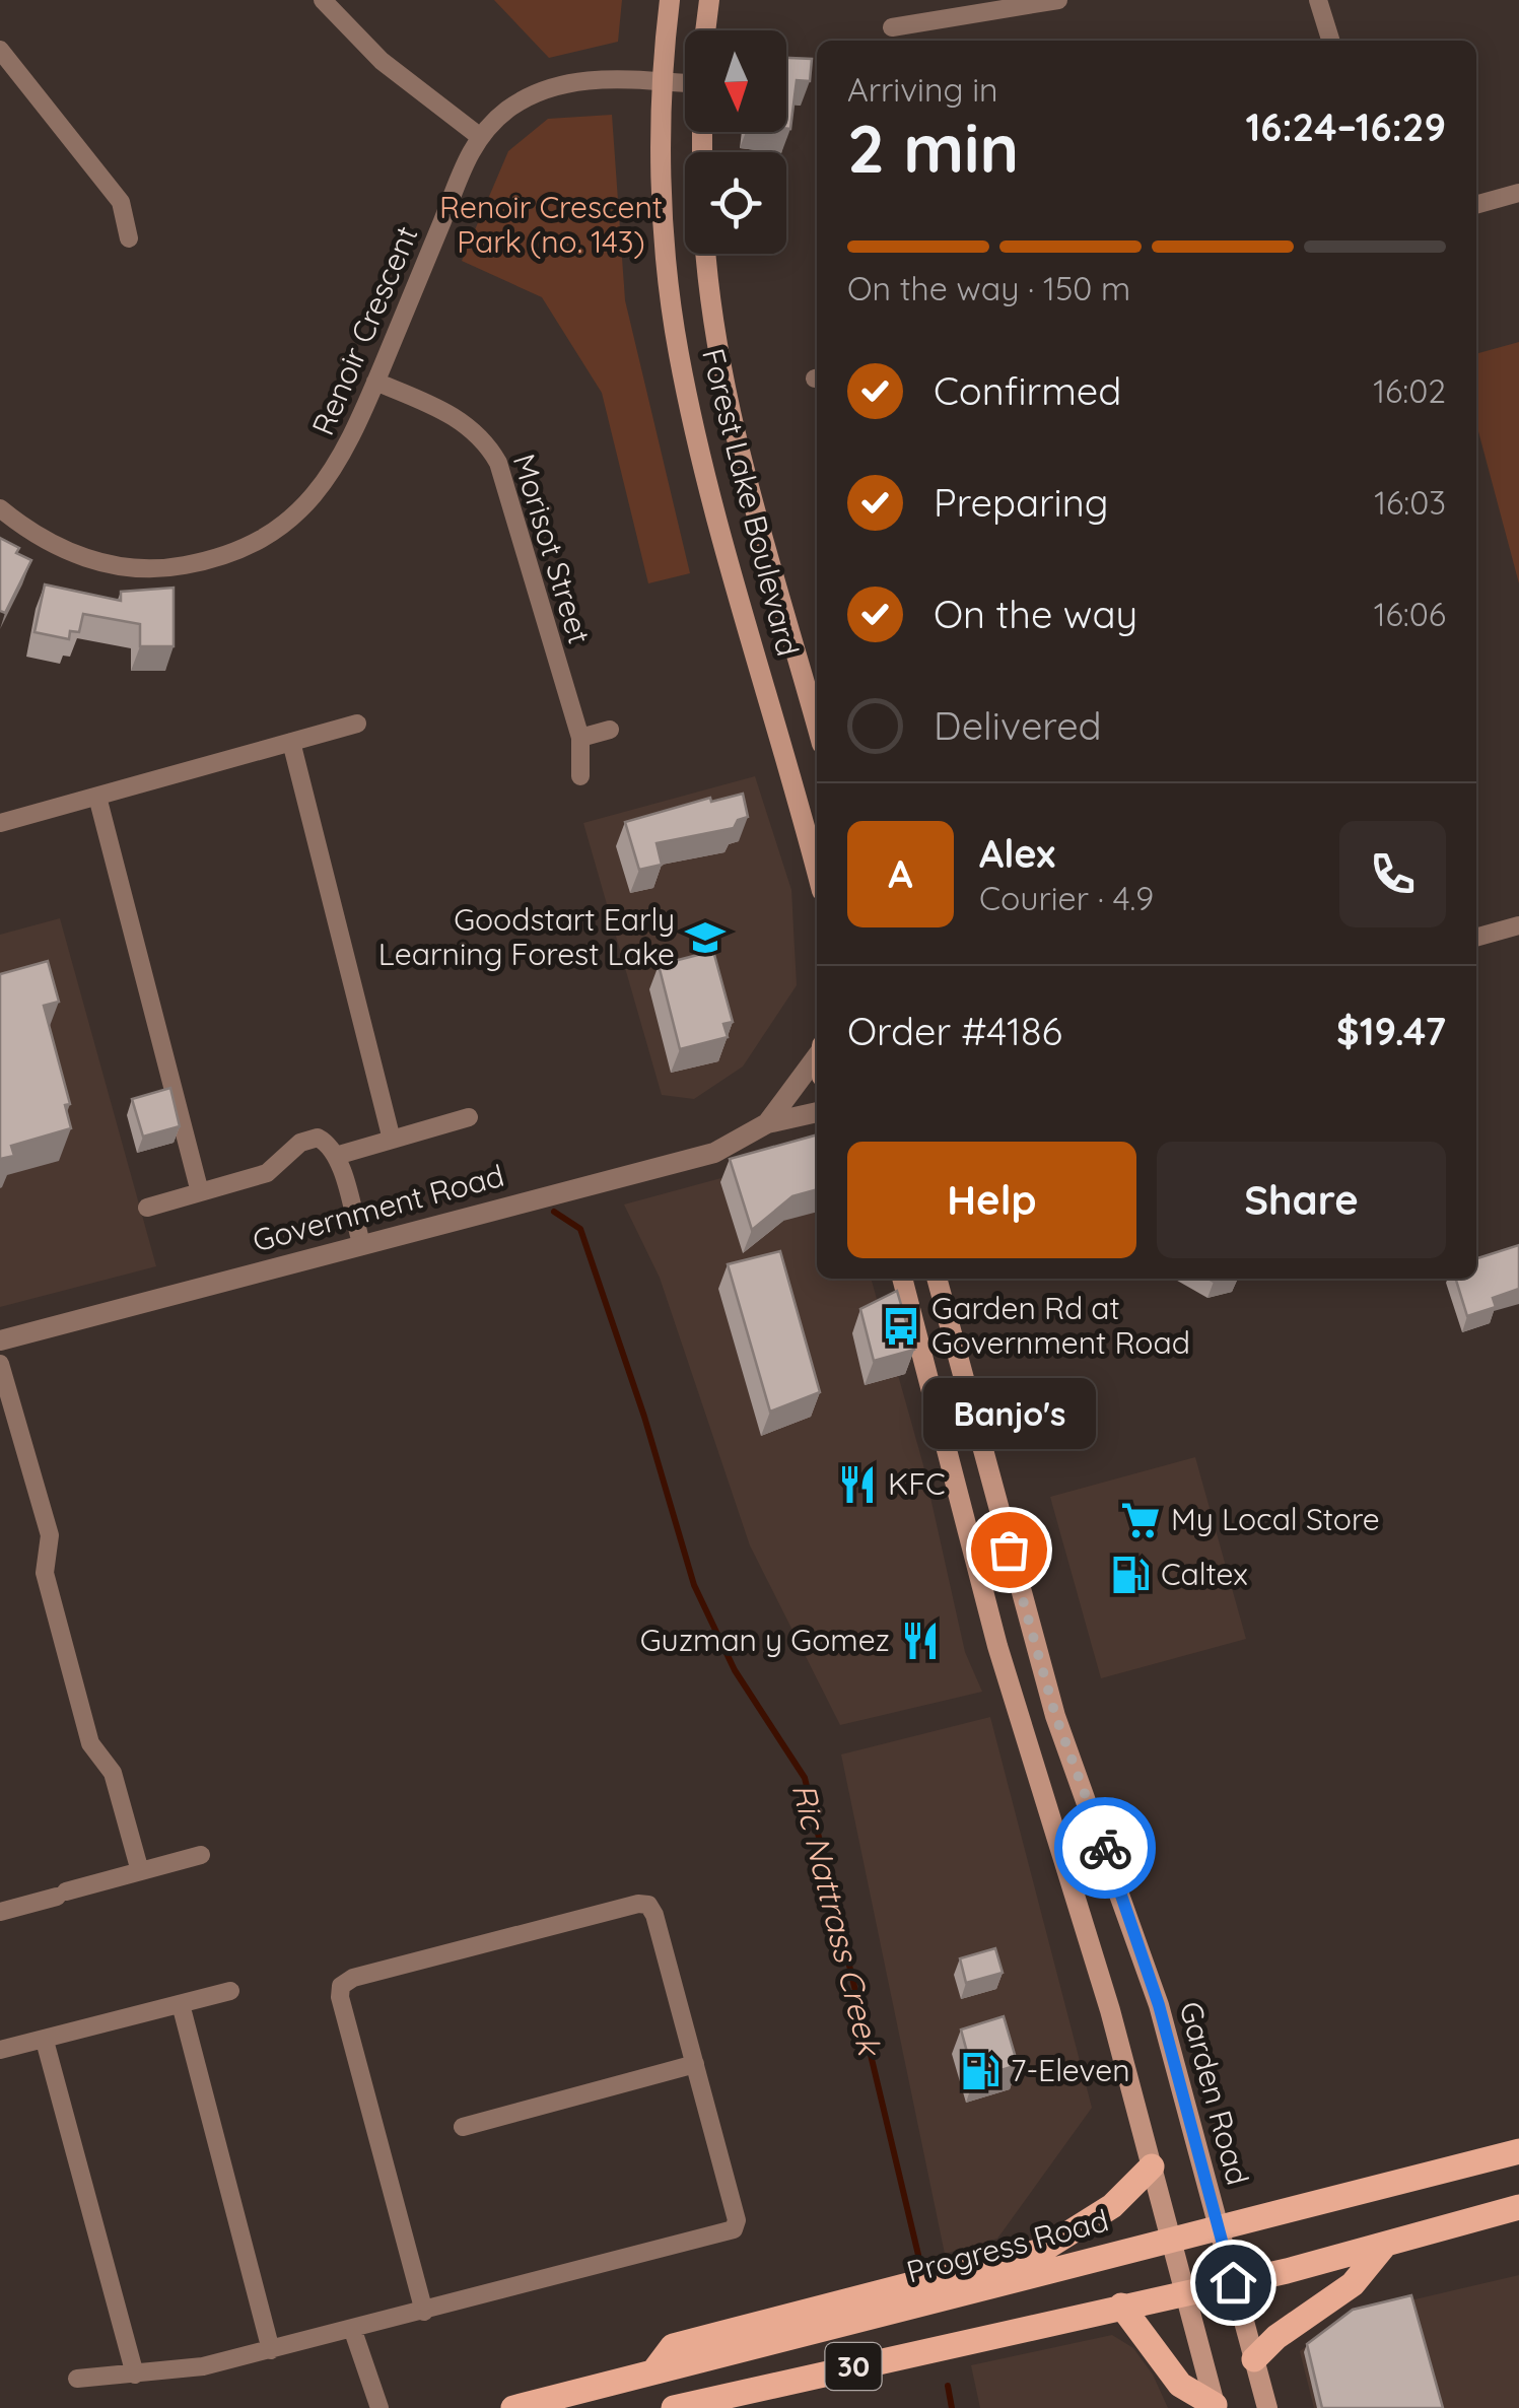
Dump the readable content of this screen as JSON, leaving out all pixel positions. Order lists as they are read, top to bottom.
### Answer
{
  "streets": {
    "main road": [
      "Forest Lake Boulevard",
      "Garden Road",
      "Progress Road",
      "30"
    ],
    "street": ["Renoir Crescent", "Morisot Street", "Government Road"]
  },
  "crossings": [
    ["Renoir Crescent", "Forest Lake Boulevard"],
    ["Renoir Crescent", "Morisot Street"],
    ["Garden Road", "Progress Road"],
    ["Garden Road", "30"]
  ],
  "water": ["Ric Nattrass Creek"],
  "parks": ["Renoir Crescent Park (no. 143)"],
  "places": {
    "school or university": ["Goodstart Early Learning Forest Lake"],
    "bus stop": ["Garden Rd at Government Road"],
    "restaurant": ["KFC", "Guzman y Gomez"],
    "supermarket": ["My Local Store"],
    "other": ["Banjo's"],
    "fuel station": ["Caltex", "7-Eleven"]
  },
  "north": "bottom",
  "page": {
    "heading": ["2 min", "Arriving in", "16:24–16:29"],
    "panel": [
      "Alex",
      "Courier · 4.9",
      "Order #4186",
      "$19.47"
    ],
    "bar": "On the way · 150 m",
    "list": [
      ["Confirmed", "16:02"],
      ["Preparing", "16:03"],
      ["On the way", "16:06"],
      "Delivered"
    ],
    "round": "A",
    "buttons": ["Help", "Share"],
    "bubble": "Banjo's"
  }
}
